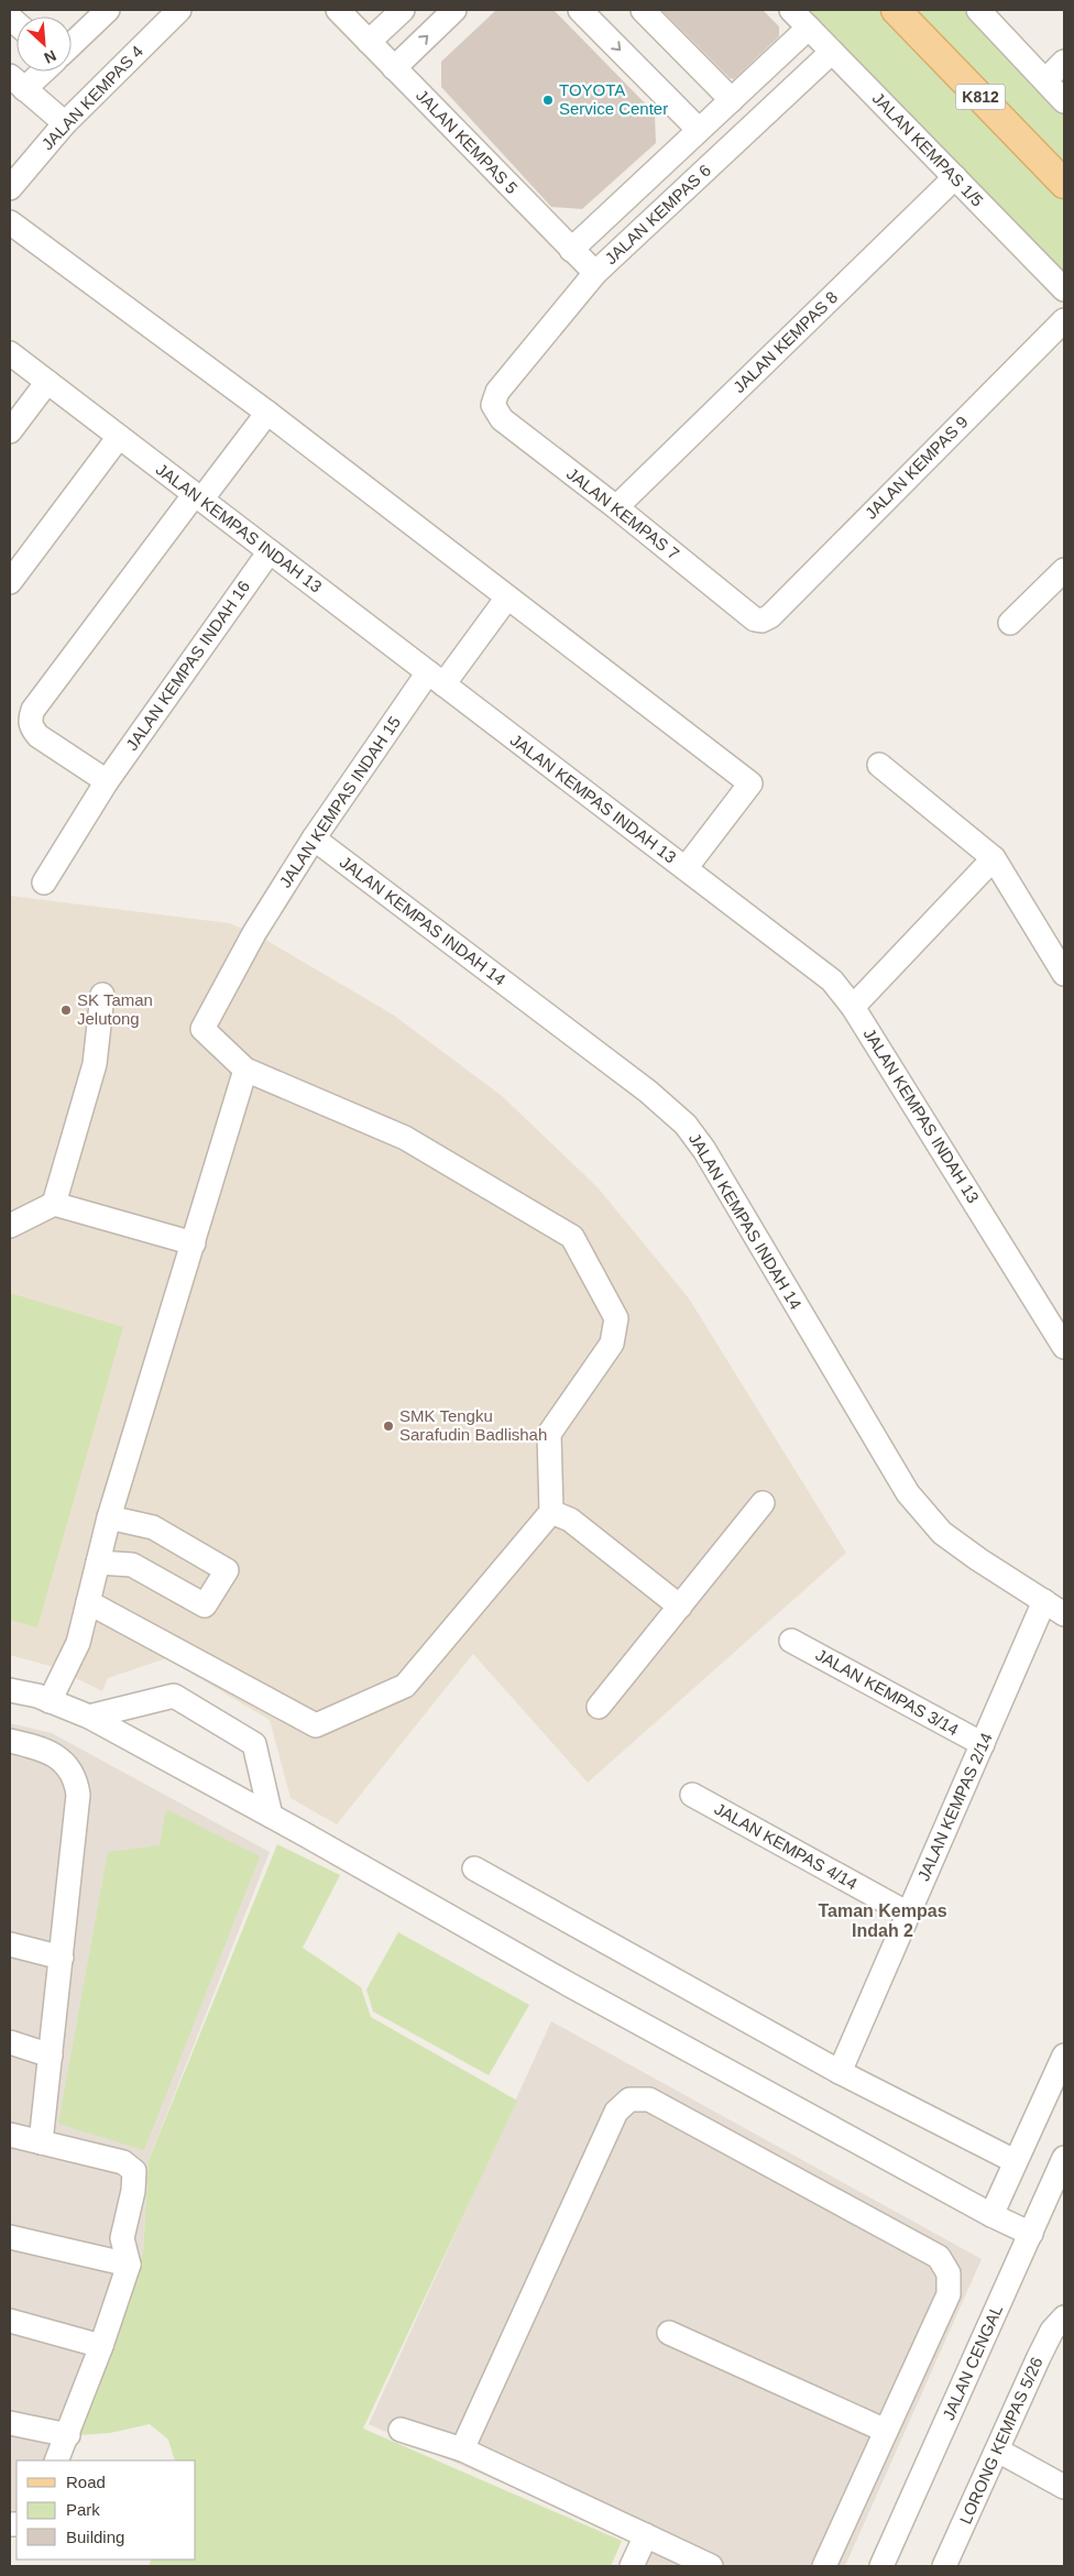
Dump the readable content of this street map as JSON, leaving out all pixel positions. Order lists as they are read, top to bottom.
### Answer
{
  "streets": {
    "main road": ["K812"],
    "street": [
      "JALAN KEMPAS 4",
      "JALAN KEMPAS 5",
      "JALAN KEMPAS 1/5",
      "JALAN KEMPAS 6",
      "JALAN KEMPAS 8",
      "JALAN KEMPAS 9",
      "JALAN KEMPAS 7",
      "JALAN KEMPAS INDAH 13",
      "JALAN KEMPAS INDAH 16",
      "JALAN KEMPAS INDAH 15",
      "JALAN KEMPAS INDAH 14",
      "JALAN KEMPAS 3/14",
      "JALAN KEMPAS 2/14",
      "JALAN KEMPAS 4/14",
      "JALAN CENGAL",
      "LORONG KEMPAS 5/26"
    ]
  },
  "crossings": [
    ["JALAN KEMPAS 5", "JALAN KEMPAS 6"],
    ["JALAN KEMPAS 1/5", "JALAN KEMPAS 6"],
    ["JALAN KEMPAS 1/5", "JALAN KEMPAS 8"],
    ["JALAN KEMPAS 6", "JALAN KEMPAS 7"],
    ["JALAN KEMPAS 8", "JALAN KEMPAS 7"],
    ["JALAN KEMPAS 9", "JALAN KEMPAS 7"],
    ["JALAN KEMPAS INDAH 13", "JALAN KEMPAS INDAH 16"],
    ["JALAN KEMPAS INDAH 13", "JALAN KEMPAS INDAH 15"],
    ["JALAN KEMPAS INDAH 15", "JALAN KEMPAS INDAH 14"],
    ["JALAN KEMPAS INDAH 14", "JALAN KEMPAS 2/14"],
    ["JALAN KEMPAS 3/14", "JALAN KEMPAS 2/14"],
    ["JALAN KEMPAS 2/14", "JALAN KEMPAS 4/14"]
  ],
  "districts": ["Taman Kempas Indah 2"],
  "places": ["TOYOTA Service Center", "SK Taman Jelutong", "SMK Tengku Sarafudin Badlishah"],
  "legend": ["Road", "Park", "Building"],
  "north": "bottom right"
}
